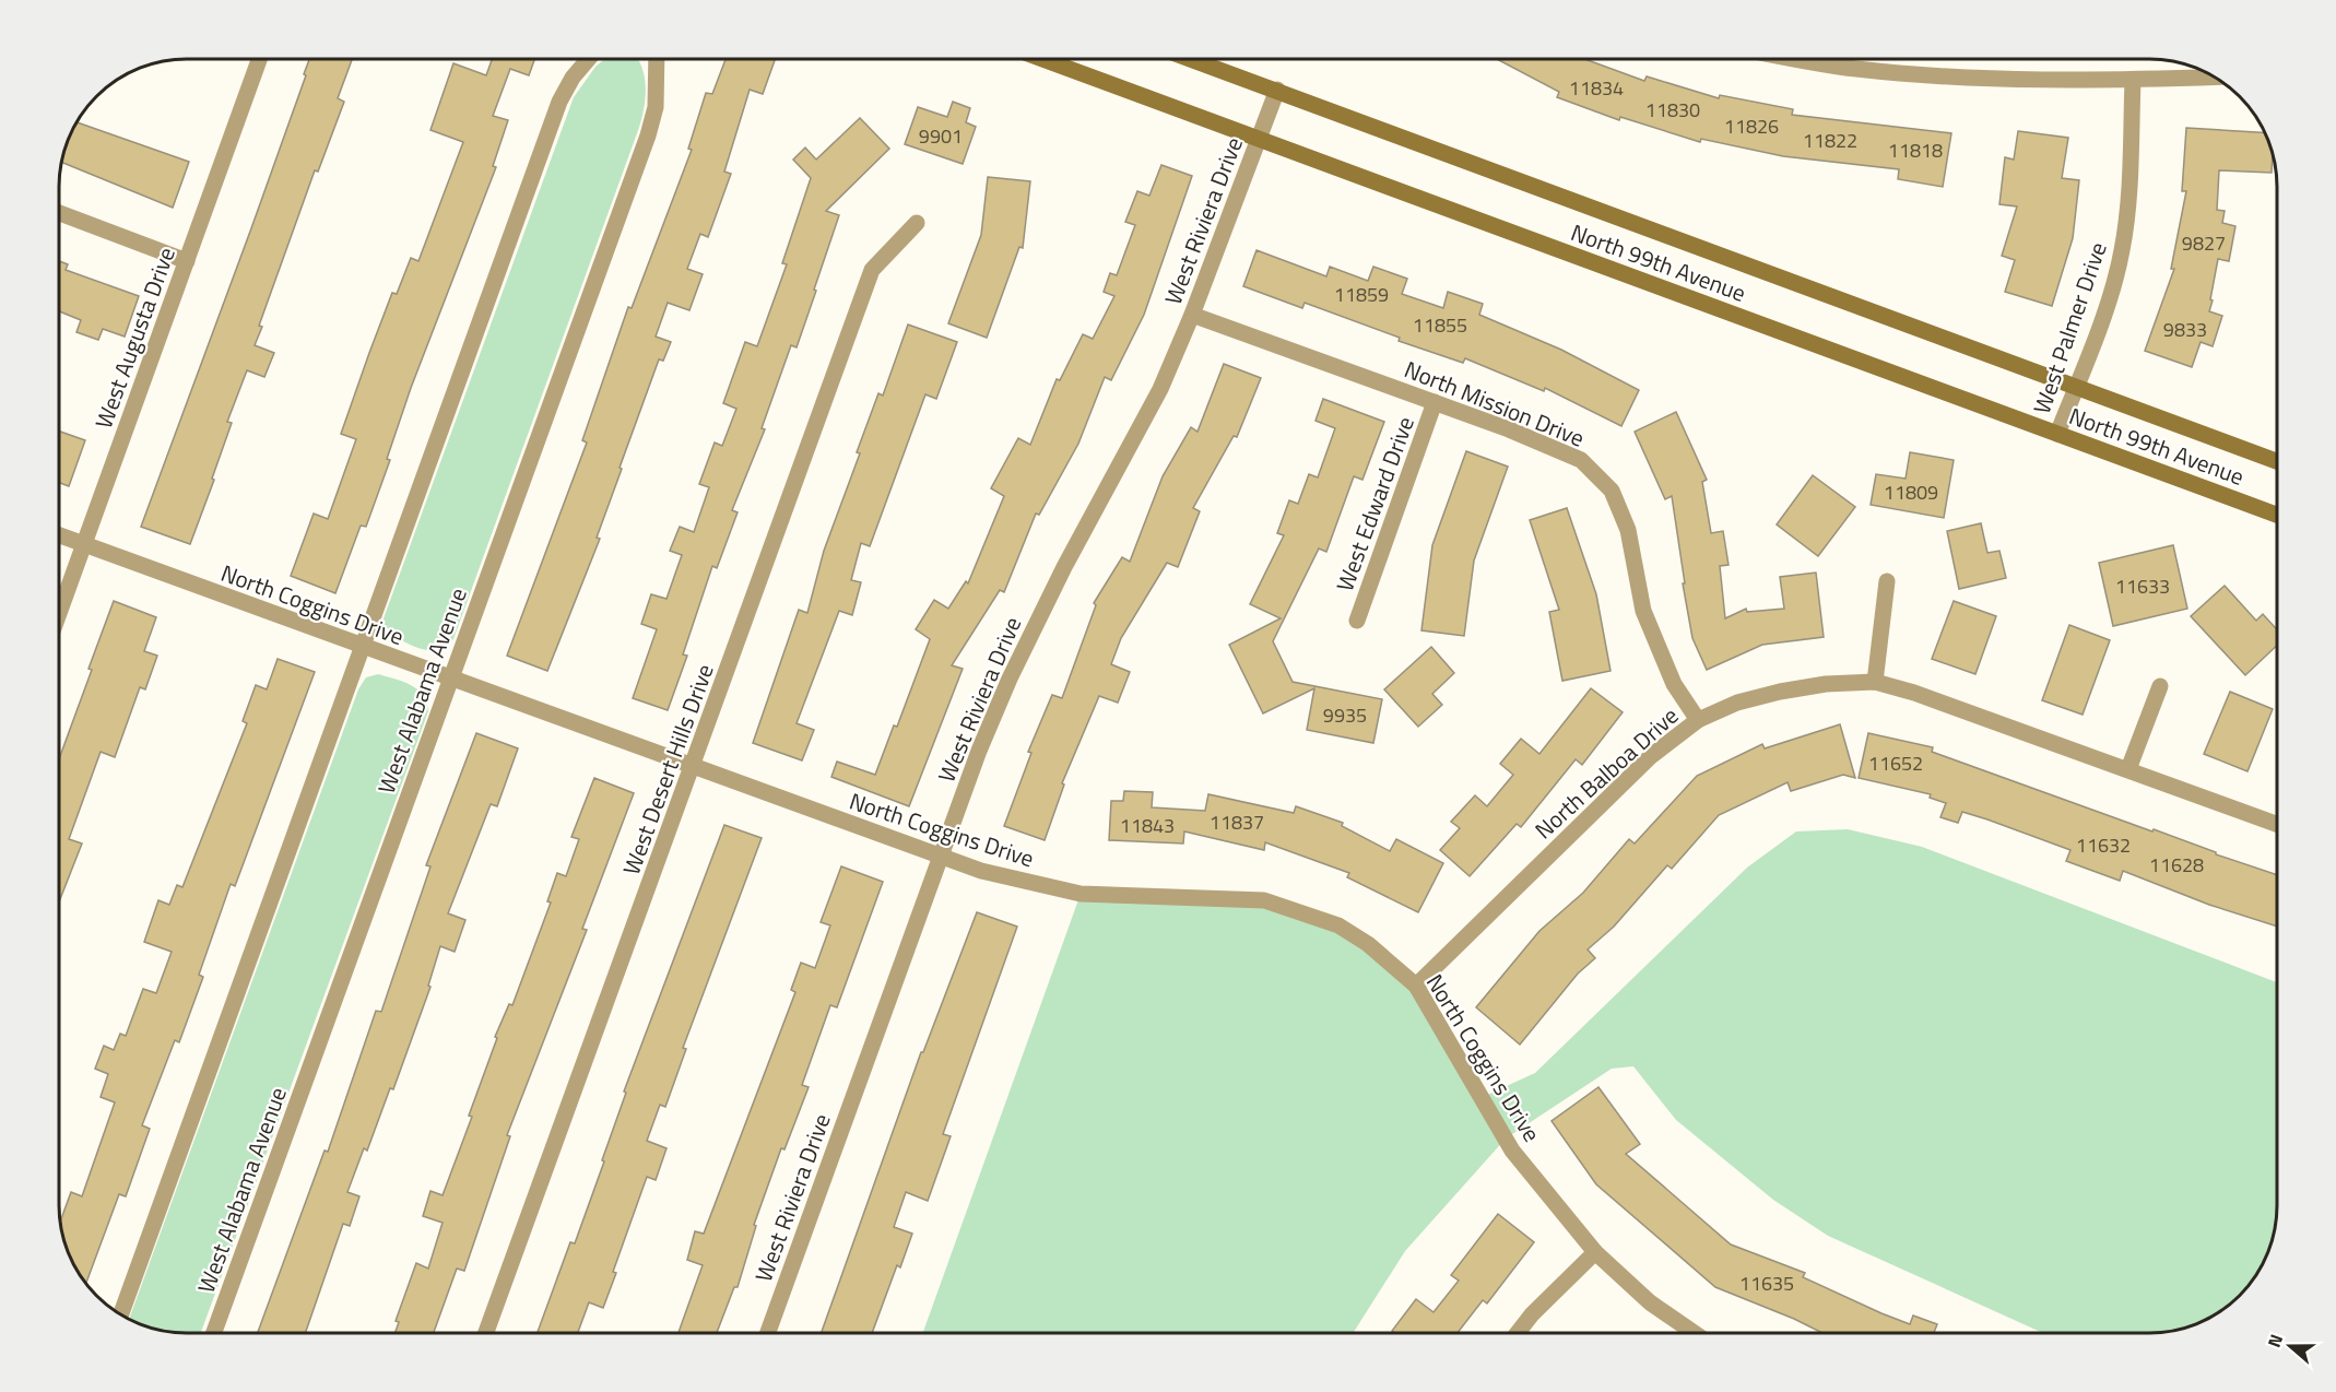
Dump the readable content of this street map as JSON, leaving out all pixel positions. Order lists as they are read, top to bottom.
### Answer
{
  "streets": {
    "main road": ["North 99th Avenue"],
    "street": [
      "West Riviera Drive",
      "West Palmer Drive",
      "West Augusta Drive",
      "North Mission Drive",
      "West Edward Drive",
      "North Coggins Drive",
      "West Alabama Avenue",
      "West Desert Hills Drive",
      "North Balboa Drive"
    ]
  },
  "crossings": [
    ["West Riviera Drive", "North 99th Avenue"],
    ["West Riviera Drive", "North Mission Drive"],
    ["West Riviera Drive", "North Coggins Drive"],
    ["North 99th Avenue", "West Palmer Drive"],
    ["West Augusta Drive", "North Coggins Drive"],
    ["North Mission Drive", "West Edward Drive"],
    ["North Mission Drive", "North Balboa Drive"],
    ["North Coggins Drive", "West Alabama Avenue"],
    ["North Coggins Drive", "West Desert Hills Drive"],
    ["North Coggins Drive", "North Balboa Drive"]
  ],
  "house_numbers": [
    "11834",
    "11830",
    "11826",
    "9901",
    "11822",
    "11818",
    "9827",
    "11859",
    "11855",
    "9833",
    "11809",
    "11633",
    "9935",
    "11652",
    "11837",
    "11843",
    "11632",
    "11628",
    "11635"
  ],
  "north": "left"
}
